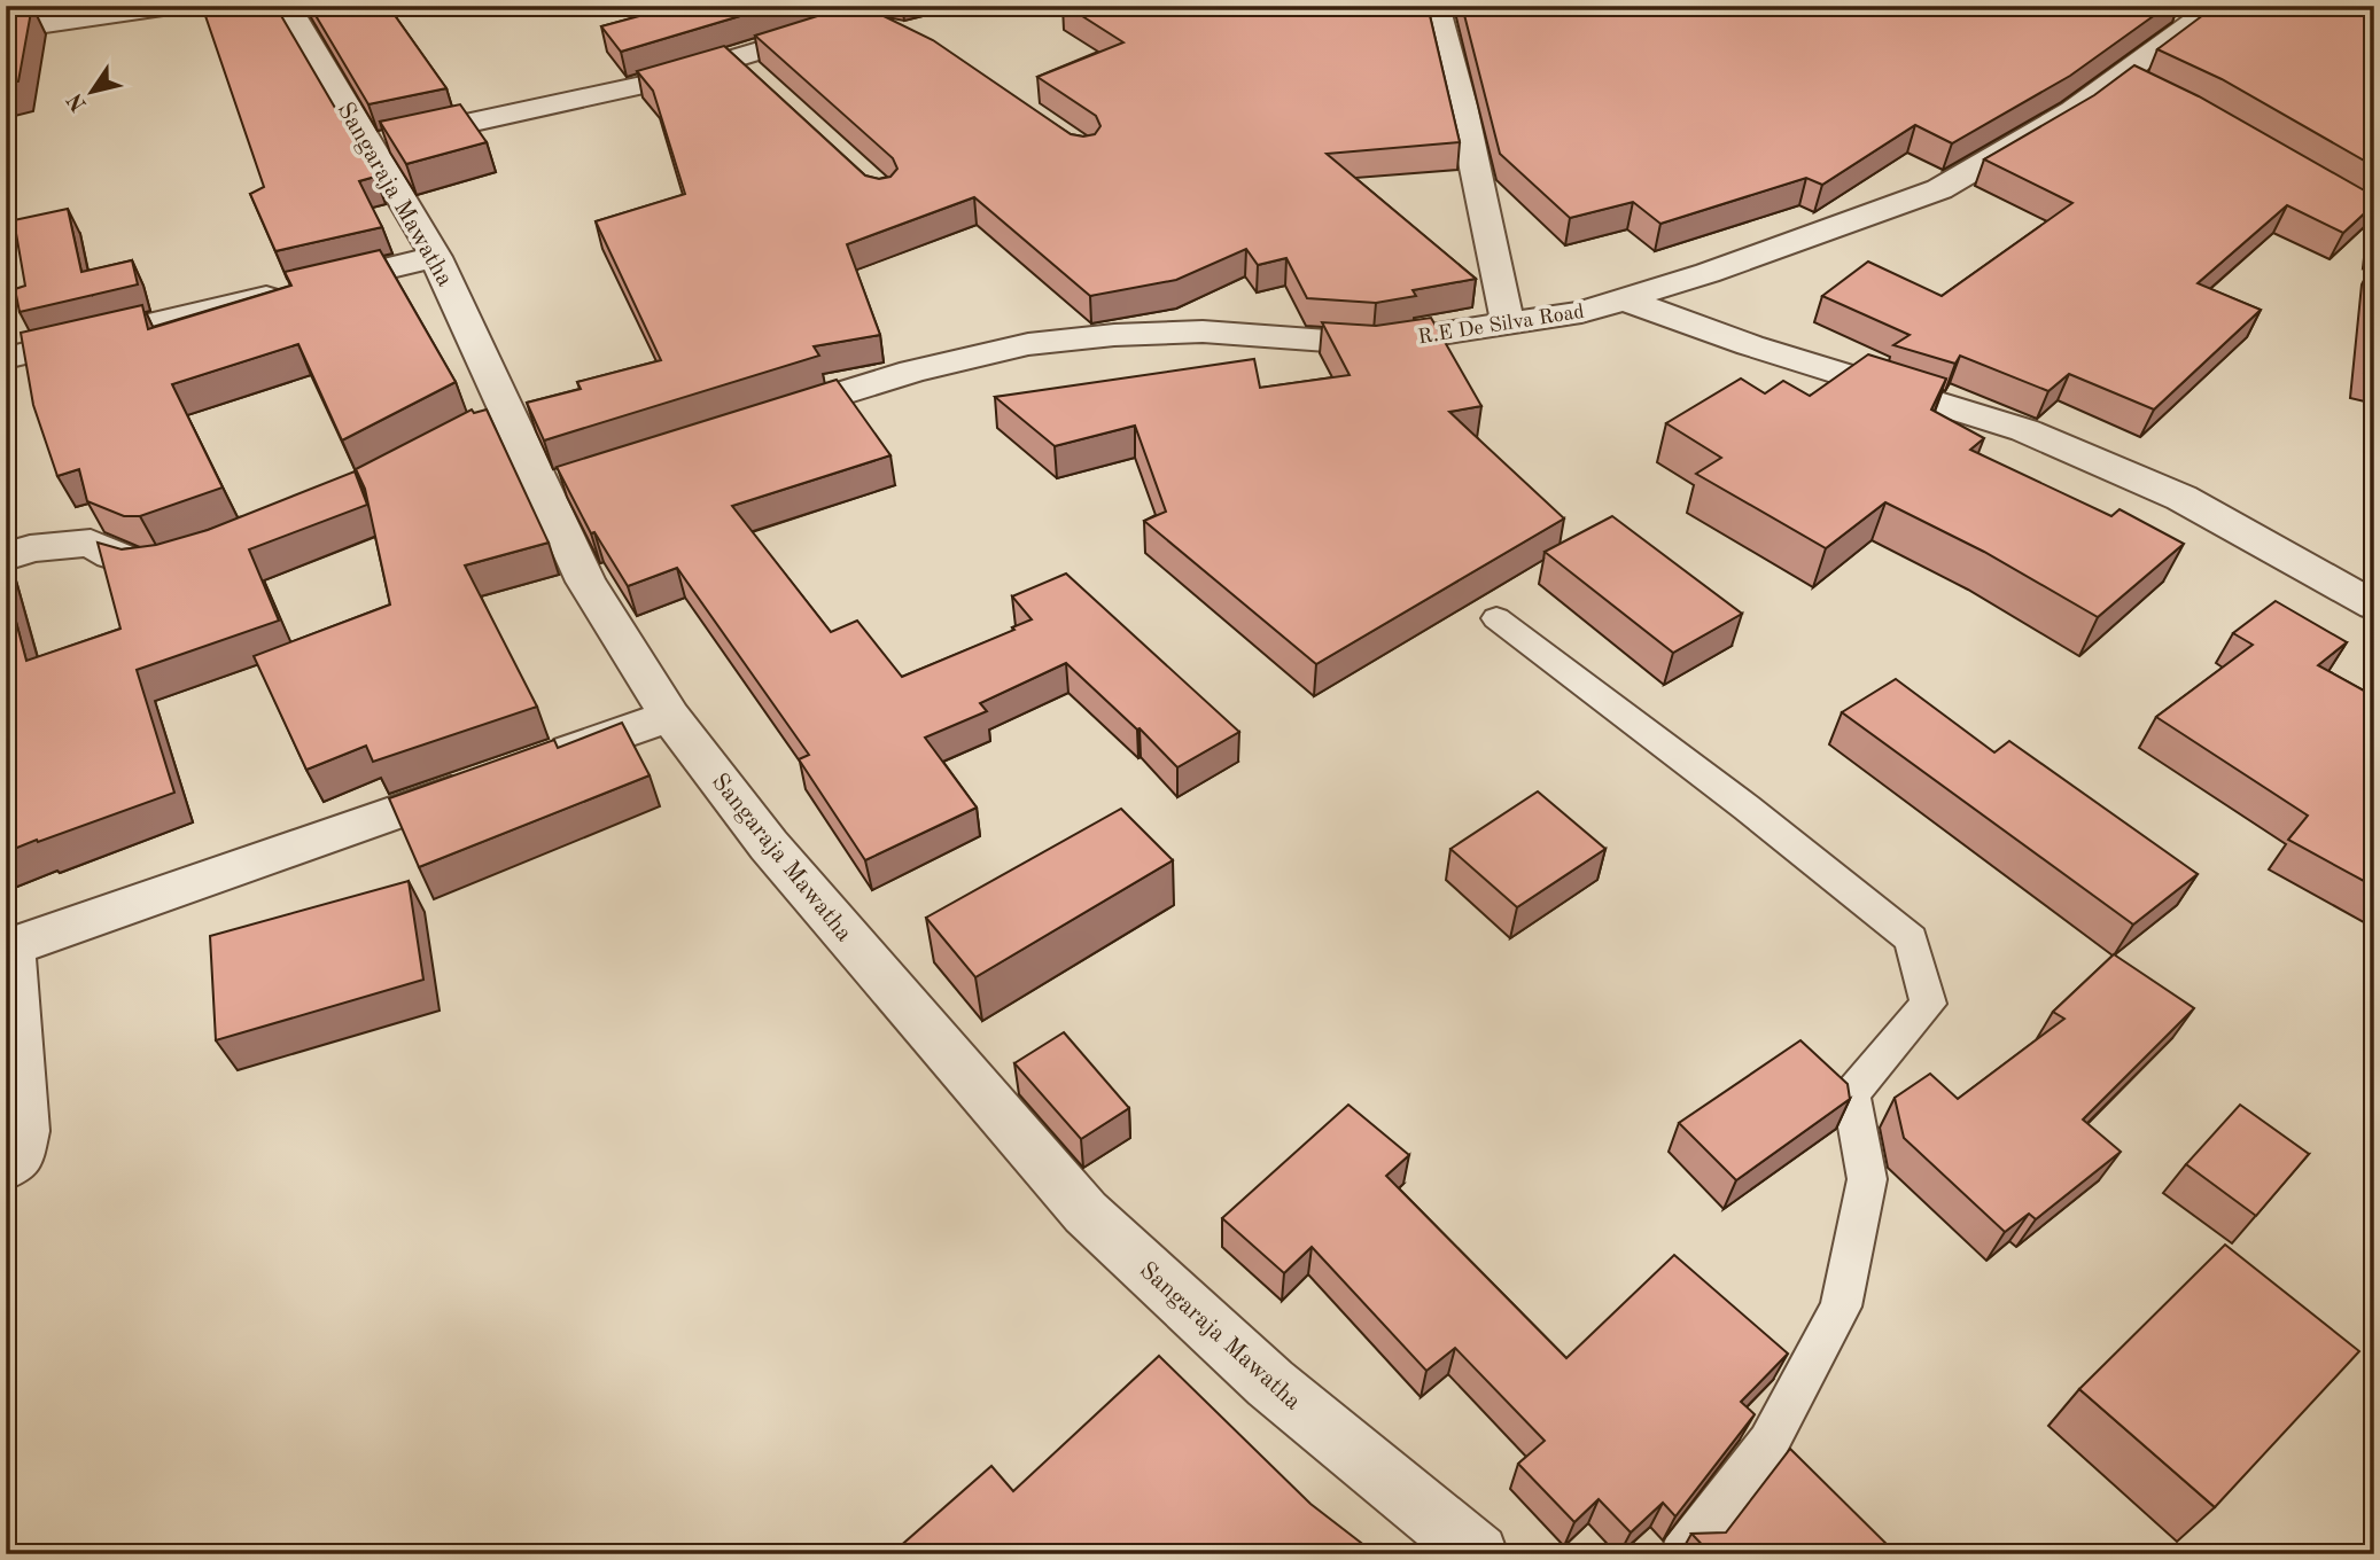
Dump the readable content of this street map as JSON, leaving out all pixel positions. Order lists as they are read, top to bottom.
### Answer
{
  "streets": {
    "street": ["Sangaraja Mawatha", "R.E De Silva Road"]
  },
  "north": "bottom left"
}
